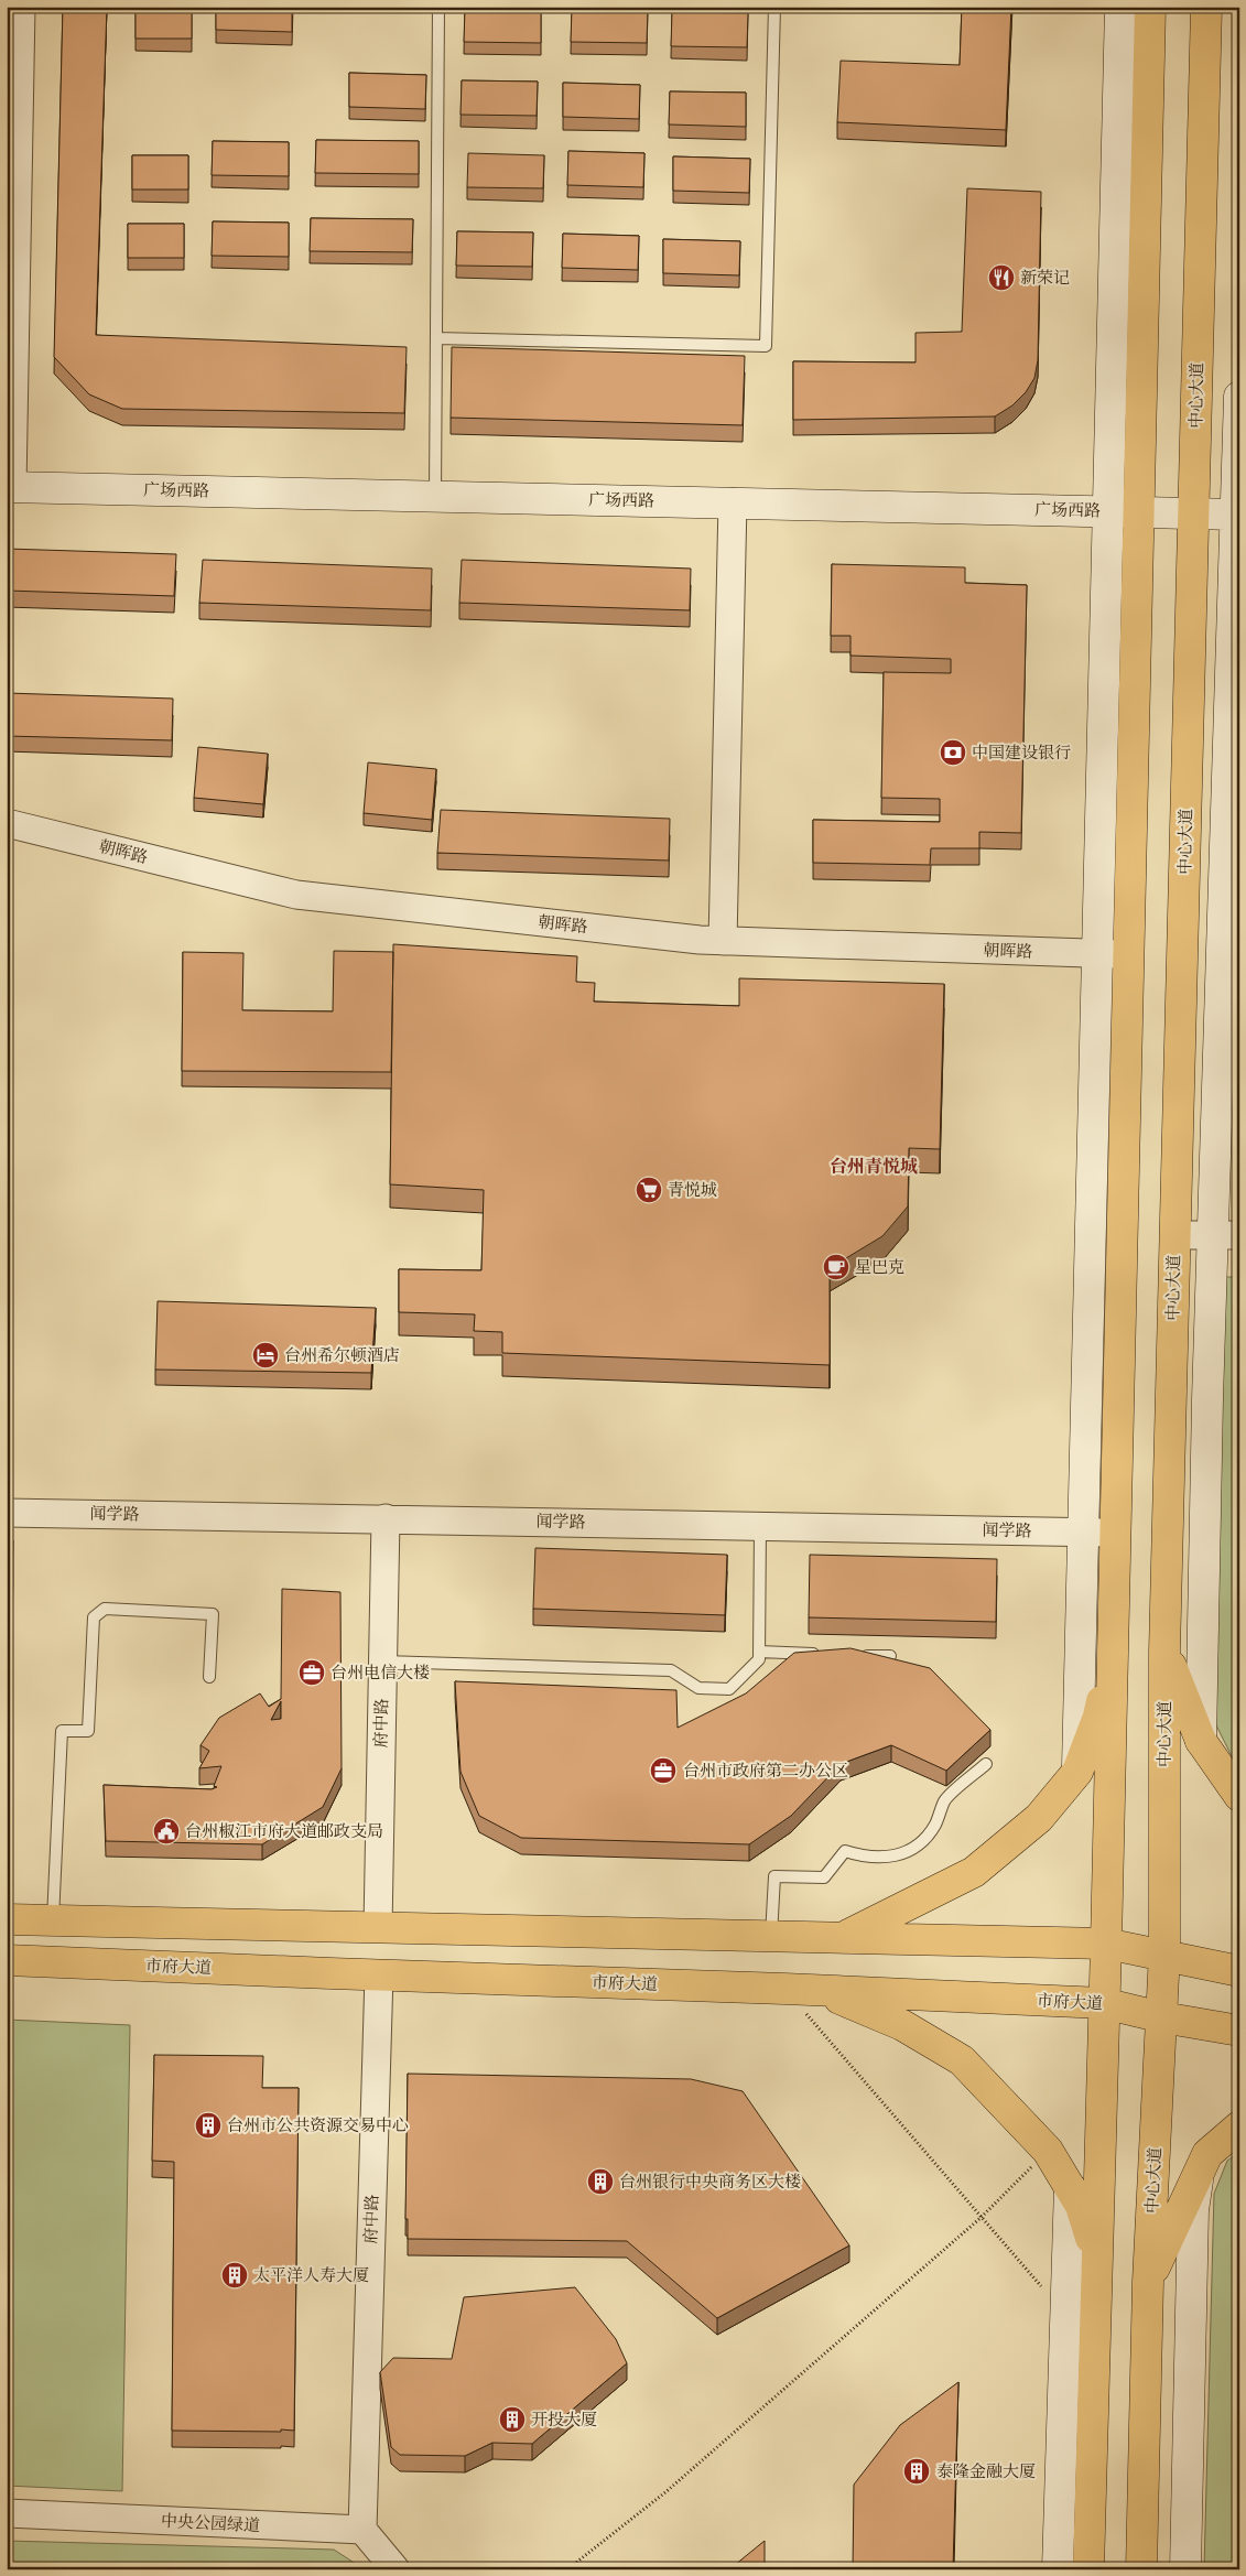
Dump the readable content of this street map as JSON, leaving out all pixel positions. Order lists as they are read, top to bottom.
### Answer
{
  "streets": {
    "main road": ["中心大道", "广场西路", "市府大道"],
    "street": [
      "朝晖路",
      "闻学路",
      "府中路",
      "中央公园绿道"
    ]
  },
  "crossings": [
    ["中心大道", "广场西路"],
    ["中心大道", "市府大道"],
    ["闻学路", "府中路"],
    ["府中路", "市府大道"],
    ["府中路", "中央公园绿道"]
  ],
  "districts": ["台州青悦城"],
  "places": {
    "restaurant": ["新荣记"],
    "bank": ["中国建设银行"],
    "supermarket": ["青悦城"],
    "cafe": ["星巴克"],
    "hotel": ["台州希尔顿酒店"],
    "office": ["台州电信大楼", "台州市政府第二办公区"],
    "public building": ["台州椒江市府大道邮政支局"],
    "building": [
      "台州市公共资源交易中心",
      "台州银行中央商务区大楼",
      "太平洋人寿大厦",
      "开投大厦",
      "泰隆金融大厦"
    ]
  }
}
